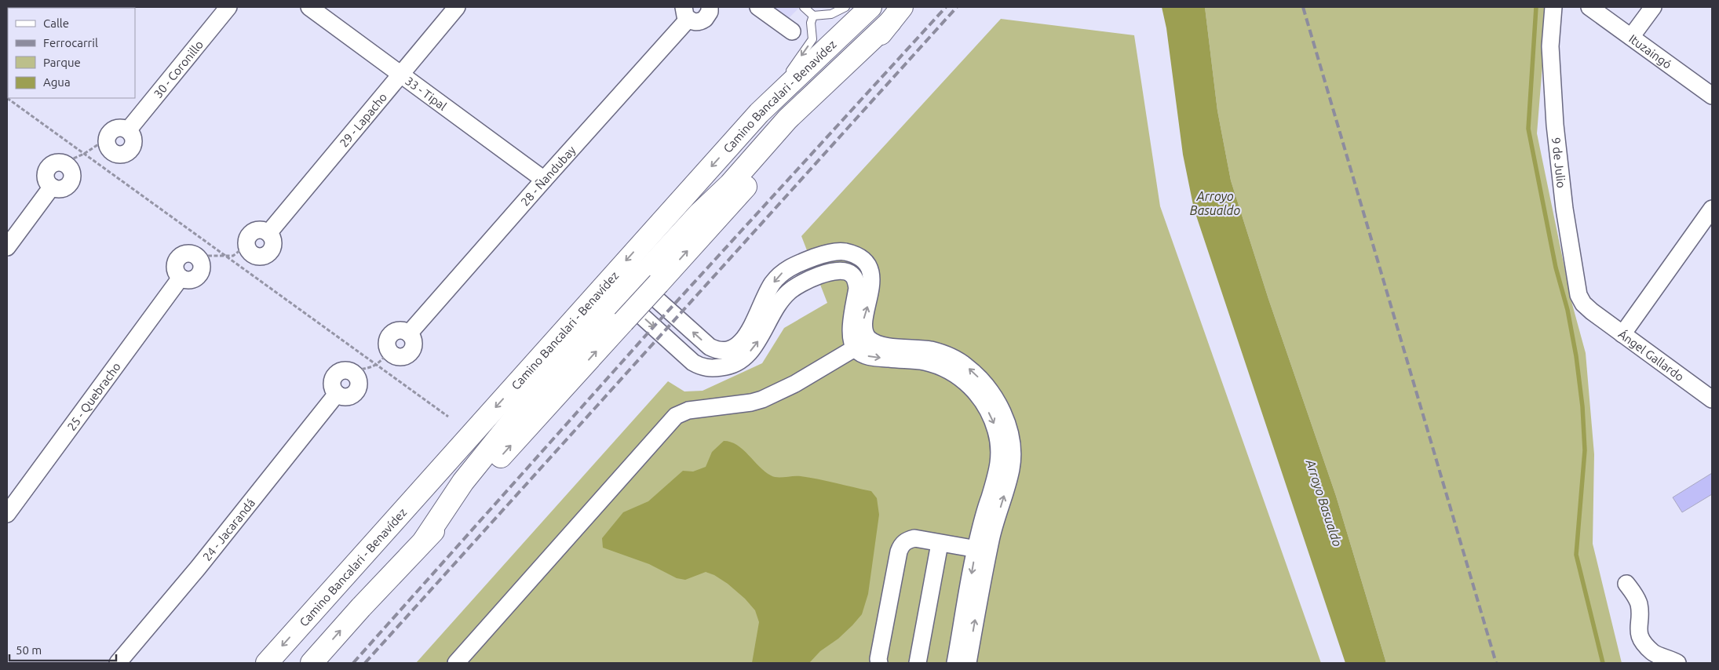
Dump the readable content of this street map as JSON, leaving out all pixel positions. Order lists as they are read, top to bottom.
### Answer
{
  "streets": {
    "main road": ["Camino Bancalari - Benavídez"],
    "street": [
      "Ituzaingó",
      "30 - Coronillo",
      "33 - Tipal",
      "29 - Lapacho",
      "9 de Julio",
      "28 - Ñandubay",
      "Ángel Gallardo",
      "25 - Quebracho",
      "24 - Jacarandá"
    ]
  },
  "crossings": [
    ["33 - Tipal", "29 - Lapacho"],
    ["33 - Tipal", "28 - Ñandubay"],
    ["9 de Julio", "Ángel Gallardo"]
  ],
  "water": ["Arroyo Basualdo"],
  "legend": [
    "Calle",
    "Ferrocarril",
    "Parque",
    "Agua"
  ],
  "scale_bar": "50 m"
}
